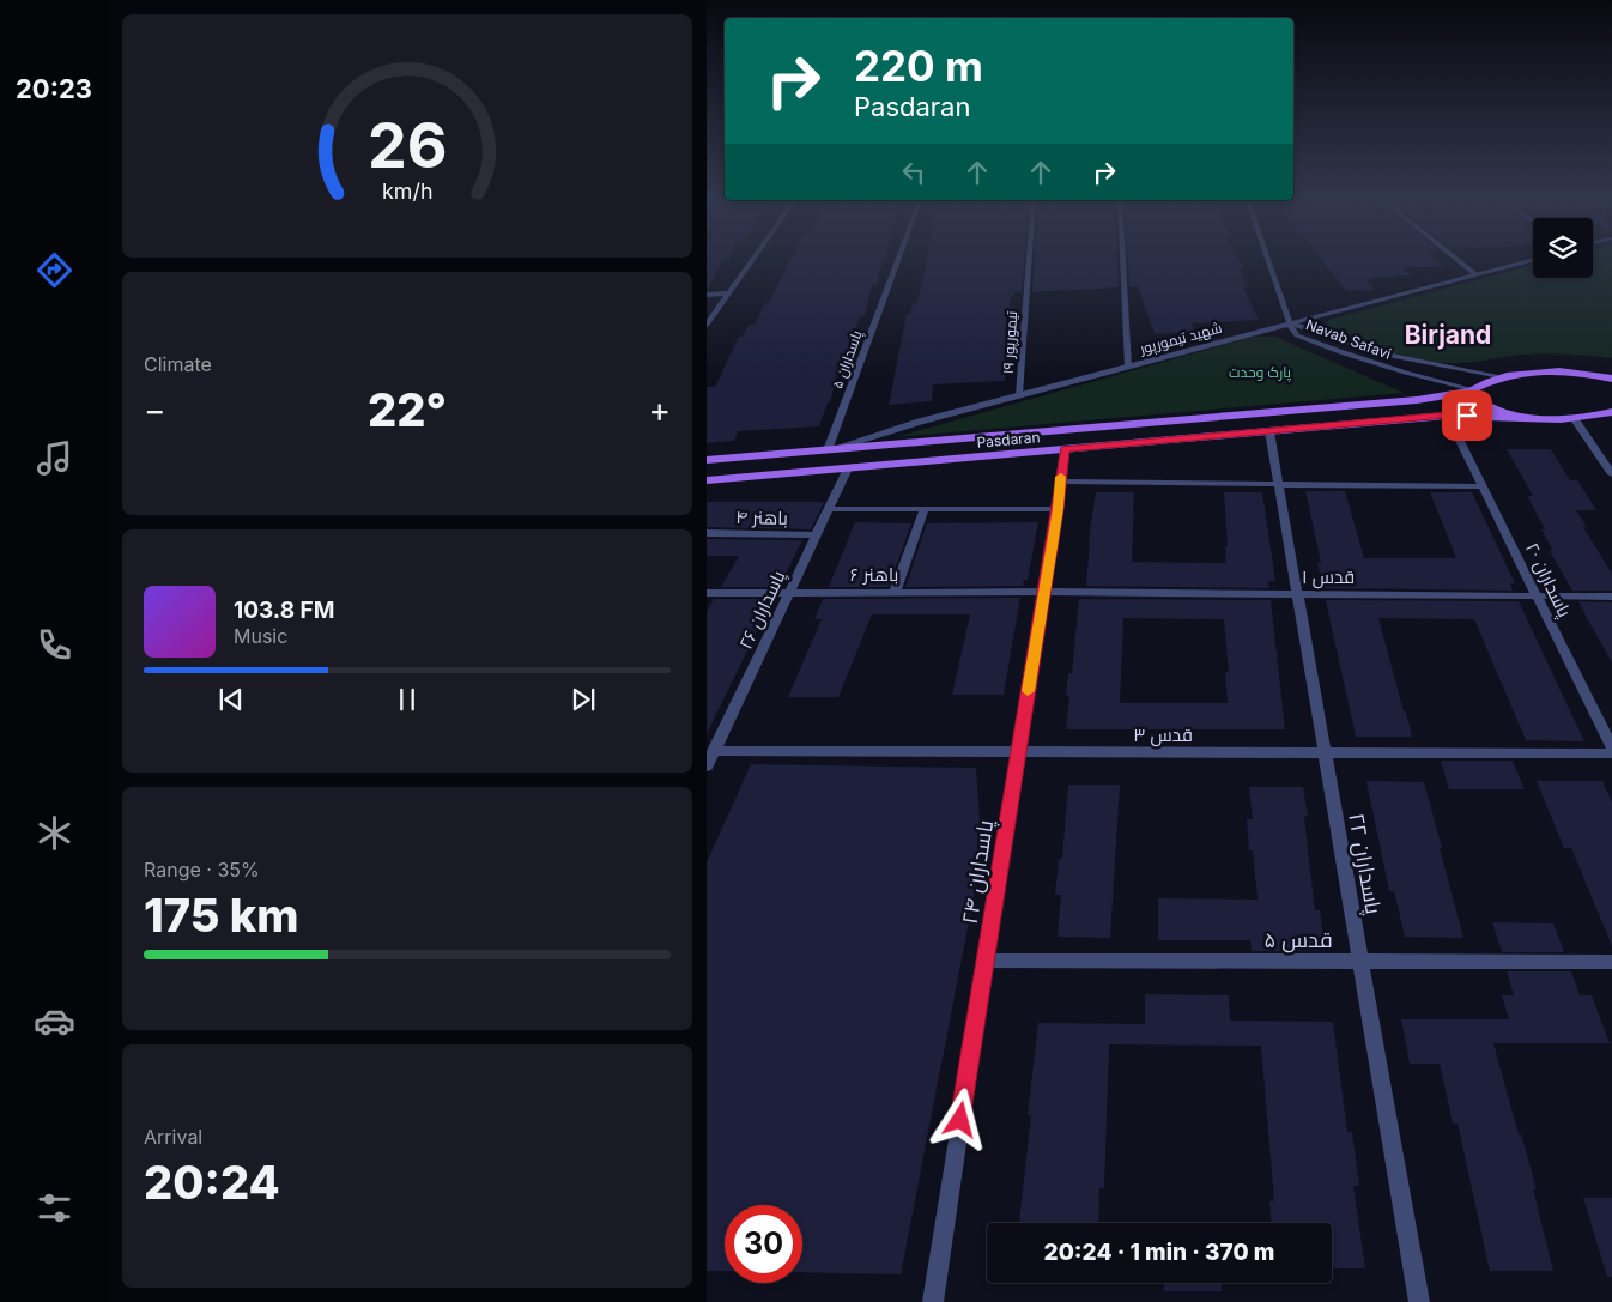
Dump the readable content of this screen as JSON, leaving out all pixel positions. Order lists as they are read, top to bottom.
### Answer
{
  "streets": {
    "main road": ["Pasdaran"],
    "street": [
      "شهید تیمورپور",
      "Navab Safavi",
      "تیمورپور ۱۹",
      "پاسداران ۵",
      "باهنر ۴",
      "باهنر ۶",
      "قدس ۱",
      "پاسداران ۲۰",
      "پاسداران ۲۶",
      "قدس ۳",
      "پاسداران ۲۲",
      "پاسداران ۲۴",
      "قدس ۵"
    ]
  },
  "crossings": [
    ["شهید تیمورپور", "Navab Safavi"],
    ["شهید تیمورپور", "تیمورپور ۱۹"],
    ["شهید تیمورپور", "پاسداران ۵"],
    ["شهید تیمورپور", "Pasdaran"],
    ["Navab Safavi", "Pasdaran"],
    ["پاسداران ۵", "Pasdaran"],
    ["Pasdaran", "پاسداران ۲۶"],
    ["Pasdaran", "پاسداران ۲۲"],
    ["Pasdaran", "پاسداران ۲۴"],
    ["باهنر ۴", "پاسداران ۲۶"],
    ["باهنر ۶", "قدس ۱"],
    ["باهنر ۶", "پاسداران ۲۶"],
    ["باهنر ۶", "پاسداران ۲۴"],
    ["قدس ۱", "پاسداران ۲۰"],
    ["قدس ۱", "پاسداران ۲۲"],
    ["قدس ۱", "پاسداران ۲۴"],
    ["پاسداران ۲۶", "قدس ۳"],
    ["قدس ۳", "پاسداران ۲۲"],
    ["قدس ۳", "پاسداران ۲۴"],
    ["پاسداران ۲۲", "قدس ۵"],
    ["پاسداران ۲۴", "قدس ۵"]
  ],
  "districts": ["Birjand"],
  "parks": ["پارک وحدت"],
  "page": {
    "tabs": "20:23",
    "turn": ["220 m", "Pasdaran"],
    "tile": [
      "Climate",
      ["Range · 35%", "175 km"],
      ["Arrival", "20:24"]
    ],
    "heat": ["−", "22°", "+"],
    "song": ["103.8 FM", "Music"],
    "limit": "30",
    "trip": "20:24 · 1 min · 370 m",
    "gauge": ["26", "km/h"]
  }
}
